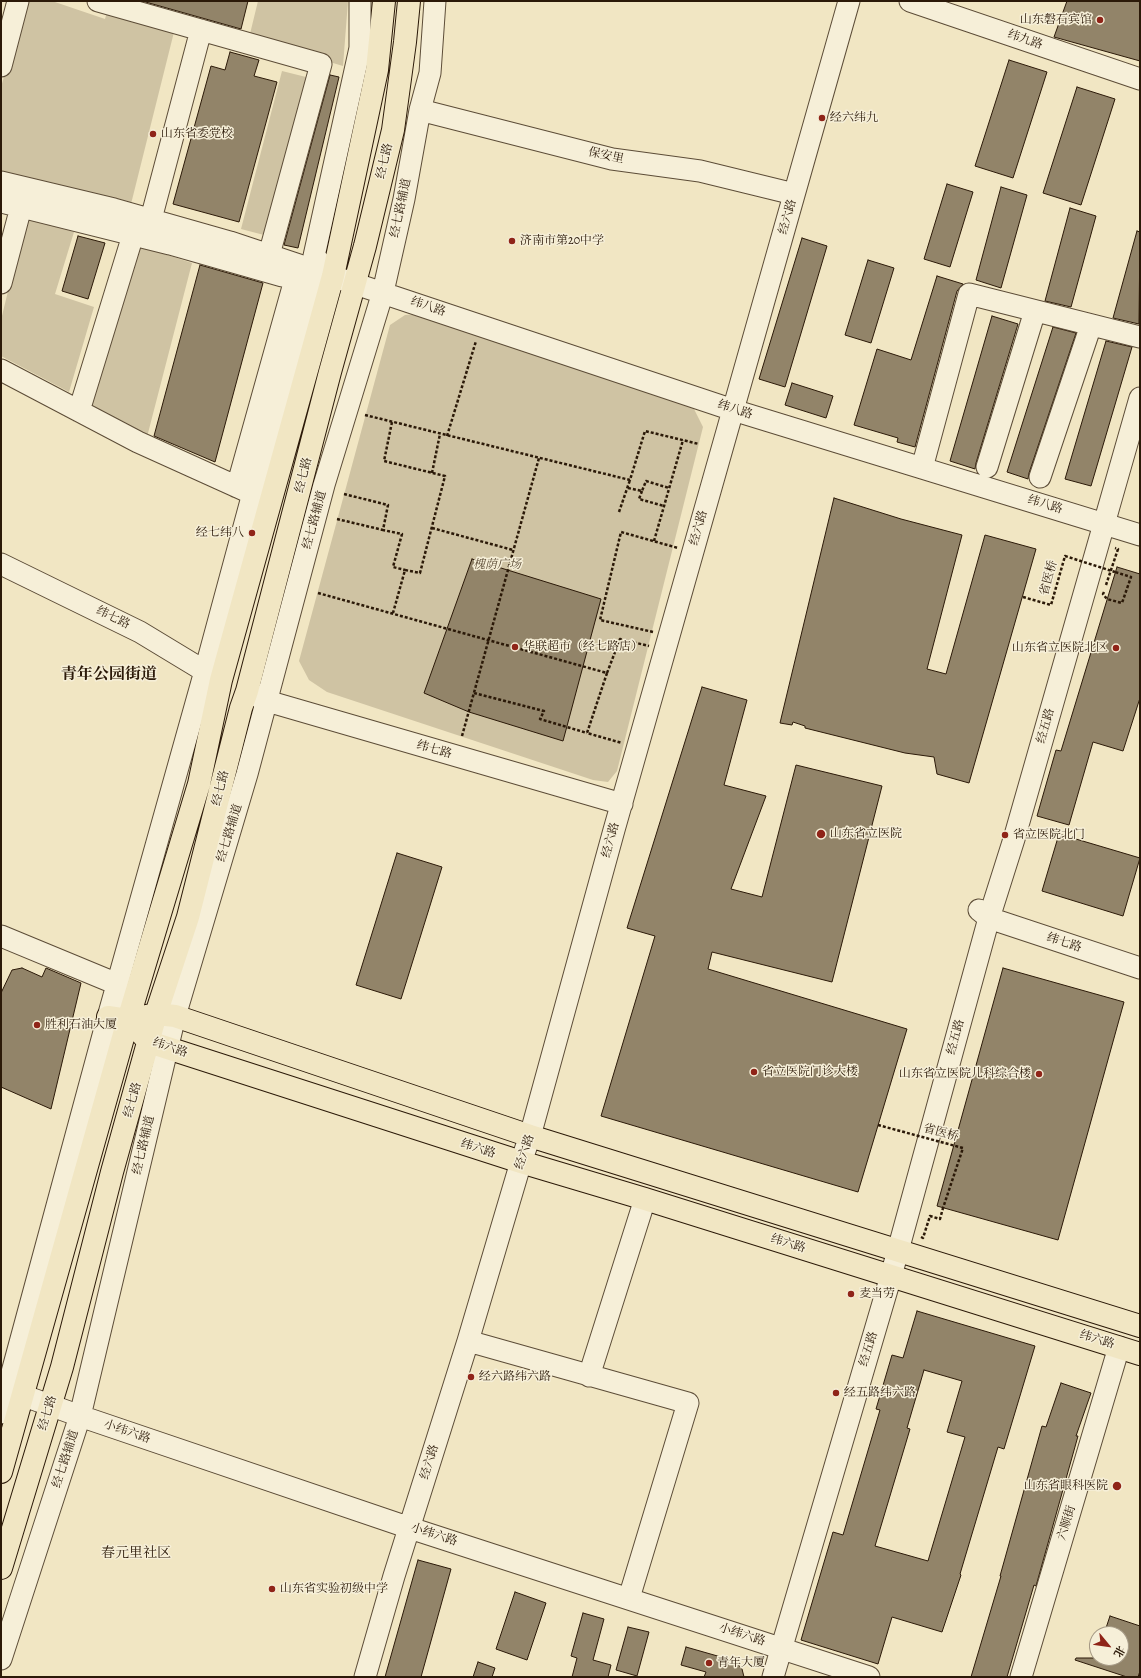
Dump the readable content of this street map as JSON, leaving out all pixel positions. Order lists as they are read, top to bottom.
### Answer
{
  "streets": {
    "main road": ["经七路", "纬六路"],
    "street": [
      "纬九路",
      "保安里",
      "经七路辅道",
      "经六路",
      "纬八路",
      "纬七路",
      "经五路",
      "小纬六路",
      "六顺街"
    ],
    "path": ["省医桥"]
  },
  "crossings": [
    ["保安里", "经七路辅道"],
    ["保安里", "经六路"],
    ["经七路", "经七路辅道"],
    ["经七路", "纬八路"],
    ["经七路", "纬七路"],
    ["经七路", "纬六路"],
    ["经七路", "小纬六路"],
    ["经七路辅道", "纬八路"],
    ["经七路辅道", "纬七路"],
    ["经七路辅道", "纬六路"],
    ["经七路辅道", "小纬六路"],
    ["经六路", "纬八路"],
    ["经六路", "纬七路"],
    ["经六路", "纬六路"],
    ["经六路", "小纬六路"],
    ["纬八路", "经五路"],
    ["纬七路", "经五路"],
    ["经五路", "纬六路"],
    ["经五路", "小纬六路"],
    ["纬六路", "六顺街"]
  ],
  "districts": ["青年公园街道", "春元里社区"],
  "parks": ["槐荫广场"],
  "places": [
    "山东磐石宾馆",
    "经六纬九",
    "山东省委党校",
    "济南市第20中学",
    "经七纬八",
    "华联超市（经七路店）",
    "山东省立医院北区",
    "山东省立医院",
    "省立医院北门",
    "胜利石油大厦",
    "省立医院门诊大楼",
    "山东省立医院儿科综合楼",
    "麦当劳",
    "经六路纬六路",
    "经五路纬六路",
    "山东省眼科医院",
    "山东省实验初级中学",
    "青年大厦"
  ],
  "north": "bottom right"
}
